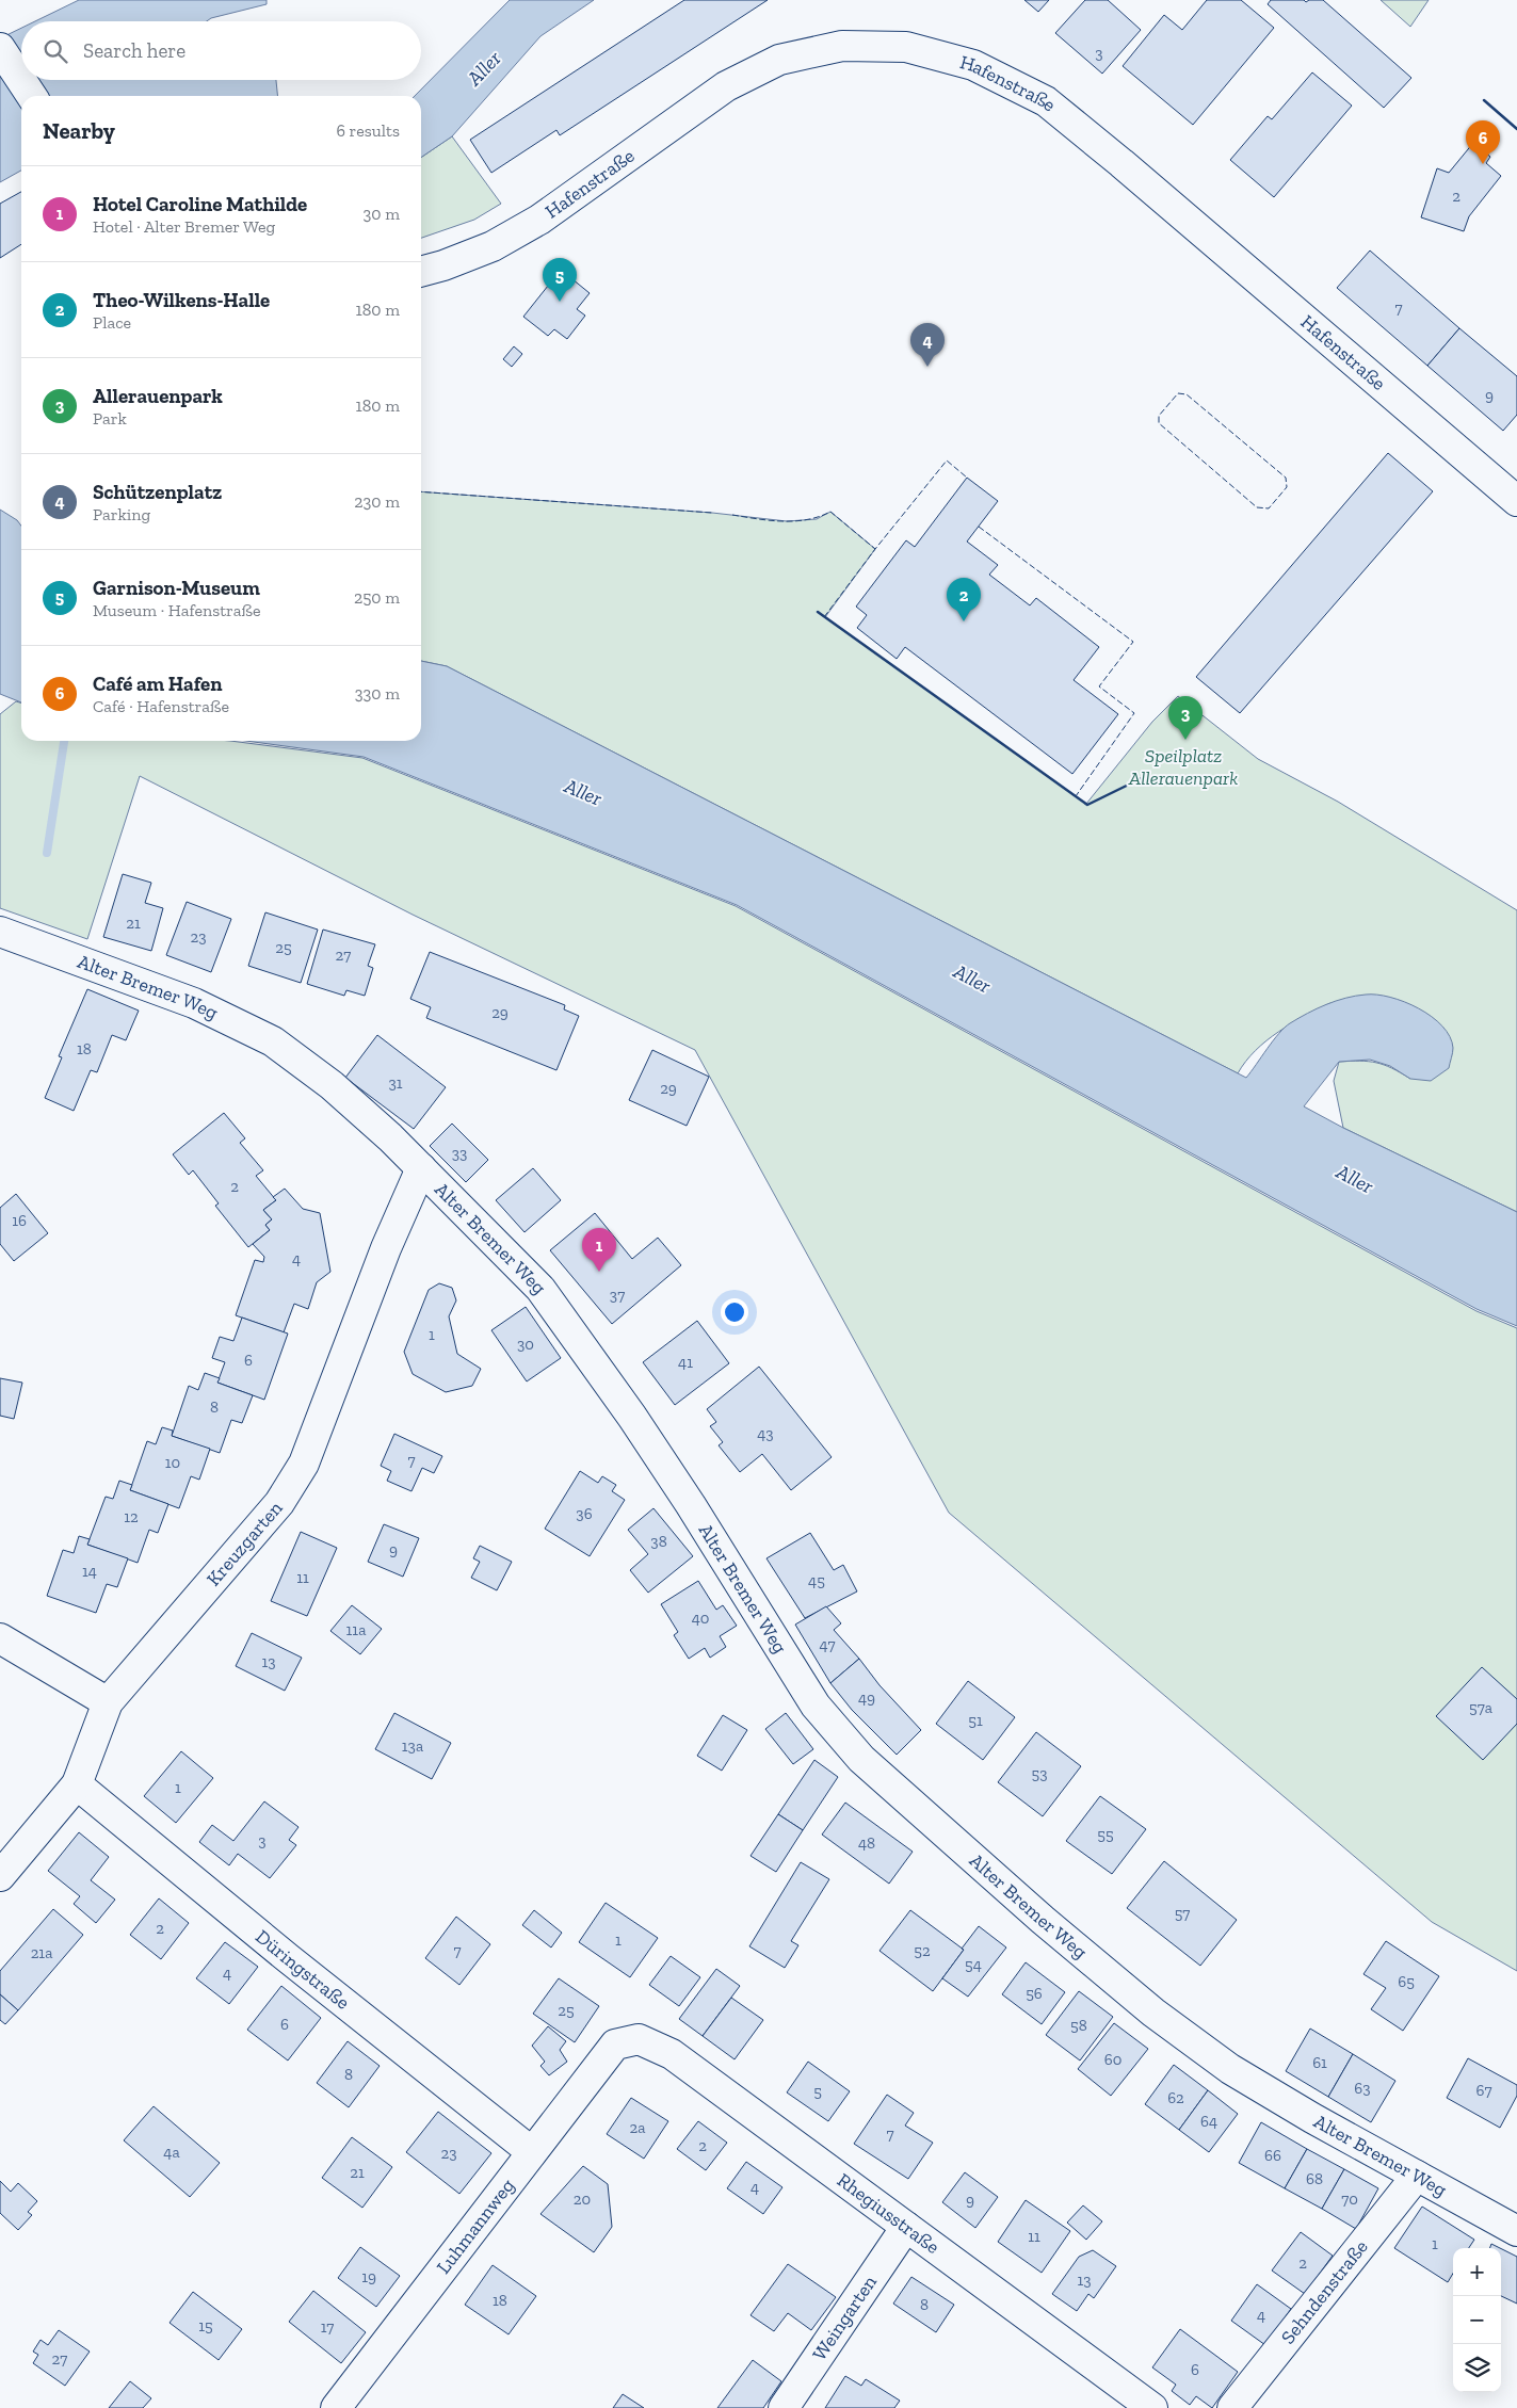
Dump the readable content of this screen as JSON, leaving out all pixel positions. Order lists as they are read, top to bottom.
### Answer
{
  "streets": {
    "street": [
      "Hafenstraße",
      "Alter Bremer Weg",
      "Kreuzgarten",
      "Düringstraße",
      "Rhegiusstraße",
      "Luhmannweg",
      "Sehndenstraße",
      "Weingarten"
    ]
  },
  "crossings": [
    ["Alter Bremer Weg", "Kreuzgarten"],
    ["Alter Bremer Weg", "Sehndenstraße"],
    ["Kreuzgarten", "Düringstraße"],
    ["Düringstraße", "Luhmannweg"],
    ["Rhegiusstraße", "Luhmannweg"],
    ["Rhegiusstraße", "Weingarten"]
  ],
  "water": ["Aller"],
  "parks": ["Speilplatz Allerauenpark"],
  "house_numbers": [
    "3",
    "2",
    "7",
    "9",
    "21",
    "23",
    "25",
    "27",
    "29",
    "18",
    "31",
    "29",
    "33",
    "2",
    "16",
    "4",
    "37",
    "1",
    "30",
    "6",
    "41",
    "8",
    "43",
    "7",
    "10",
    "36",
    "12",
    "38",
    "9",
    "14",
    "11",
    "45",
    "40",
    "11a",
    "47",
    "13",
    "49",
    "57a",
    "51",
    "13a",
    "53",
    "1",
    "55",
    "3",
    "48",
    "57",
    "2",
    "1",
    "7",
    "52",
    "21a",
    "54",
    "4",
    "65",
    "56",
    "25",
    "6",
    "58",
    "60",
    "61",
    "8",
    "63",
    "67",
    "5",
    "62",
    "64",
    "2a",
    "7",
    "2",
    "4a",
    "23",
    "66",
    "21",
    "68",
    "4",
    "20",
    "70",
    "9",
    "11",
    "1",
    "2",
    "19",
    "13",
    "18",
    "8",
    "4",
    "15",
    "17",
    "27",
    "6"
  ],
  "page": {
    "search": "Search here",
    "heading": ["Nearby", "6 results"],
    "pins": [
      "6",
      "5",
      "4",
      "2",
      "3",
      "1"
    ],
    "list": [
      {
        "mark": "1",
        "name": "Hotel Caroline Mathilde",
        "note": "Hotel · Alter Bremer Weg",
        "value": "30 m"
      },
      {
        "mark": "2",
        "name": "Theo-Wilkens-Halle",
        "note": "Place",
        "value": "180 m"
      },
      {
        "mark": "3",
        "name": "Allerauenpark",
        "note": "Park",
        "value": "180 m"
      },
      {
        "mark": "4",
        "name": "Schützenplatz",
        "note": "Parking",
        "value": "230 m"
      },
      {
        "mark": "5",
        "name": "Garnison-Museum",
        "note": "Museum · Hafenstraße",
        "value": "250 m"
      },
      {
        "mark": "6",
        "name": "Café am Hafen",
        "note": "Café · Hafenstraße",
        "value": "330 m"
      }
    ],
    "map_buttons": ["+", "−"]
  }
}
